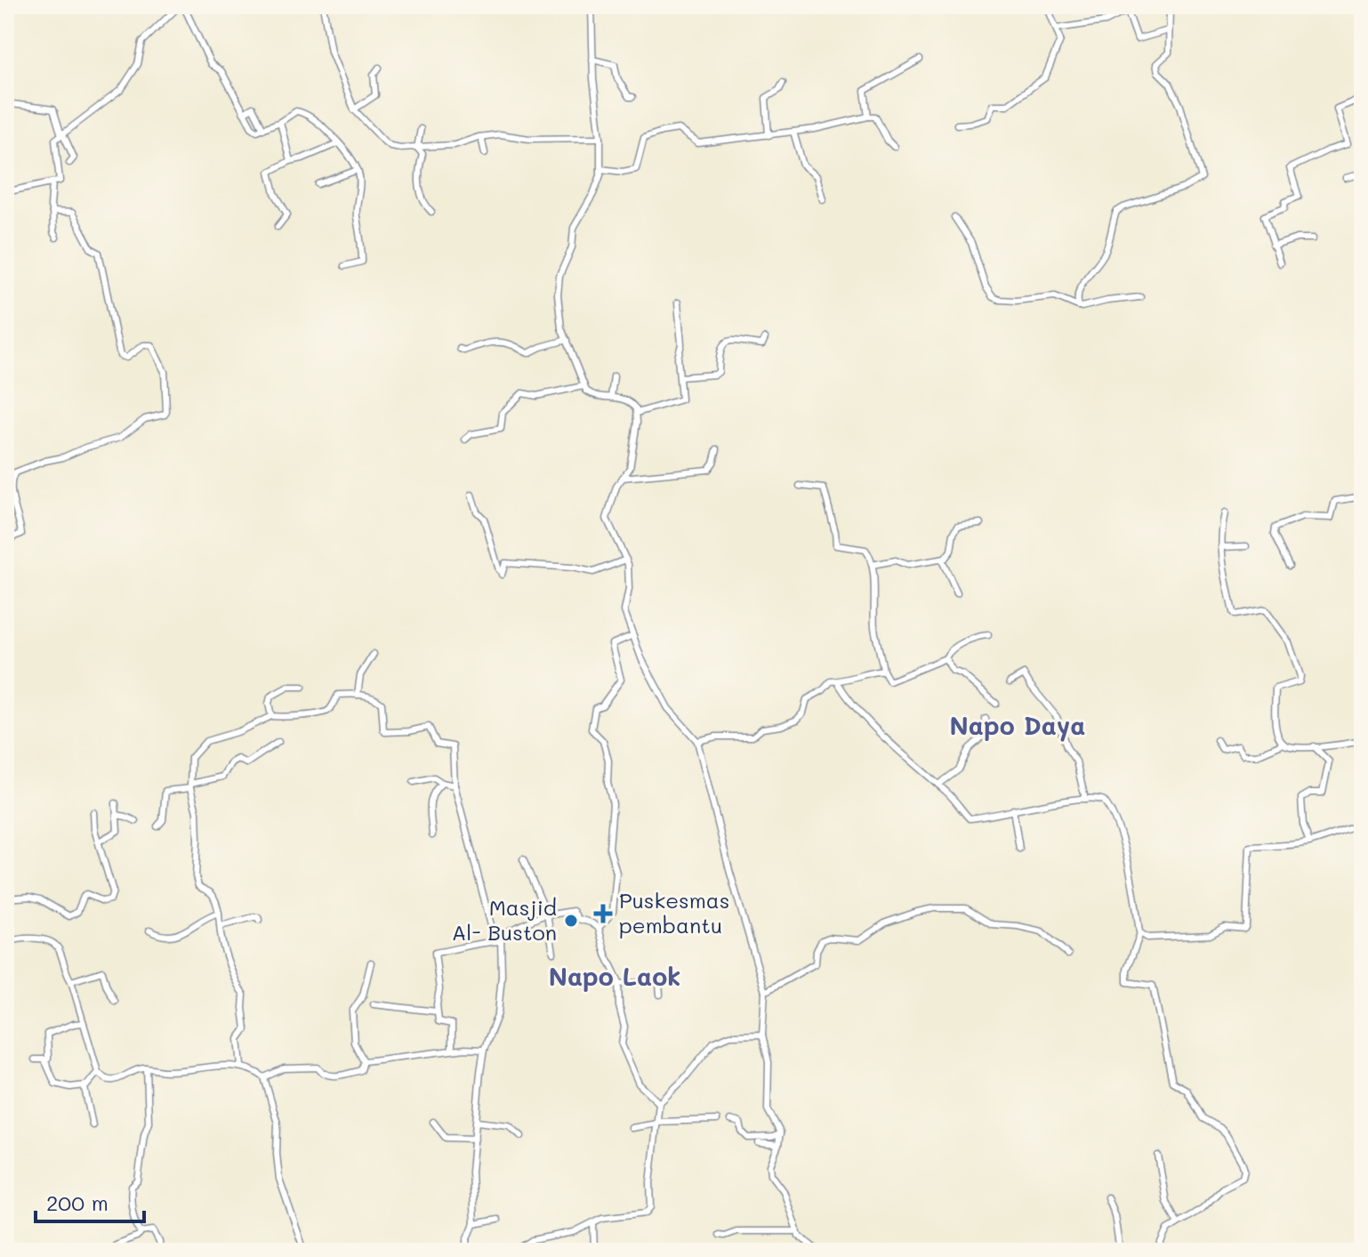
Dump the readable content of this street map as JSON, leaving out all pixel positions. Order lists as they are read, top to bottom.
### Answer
{
  "districts": ["Napo Daya", "Napo Laok"],
  "places": {
    "health": ["Puskesmas pembantu"],
    "other": ["Masjid Al- Buston"]
  },
  "scale_bar": "200 m"
}
